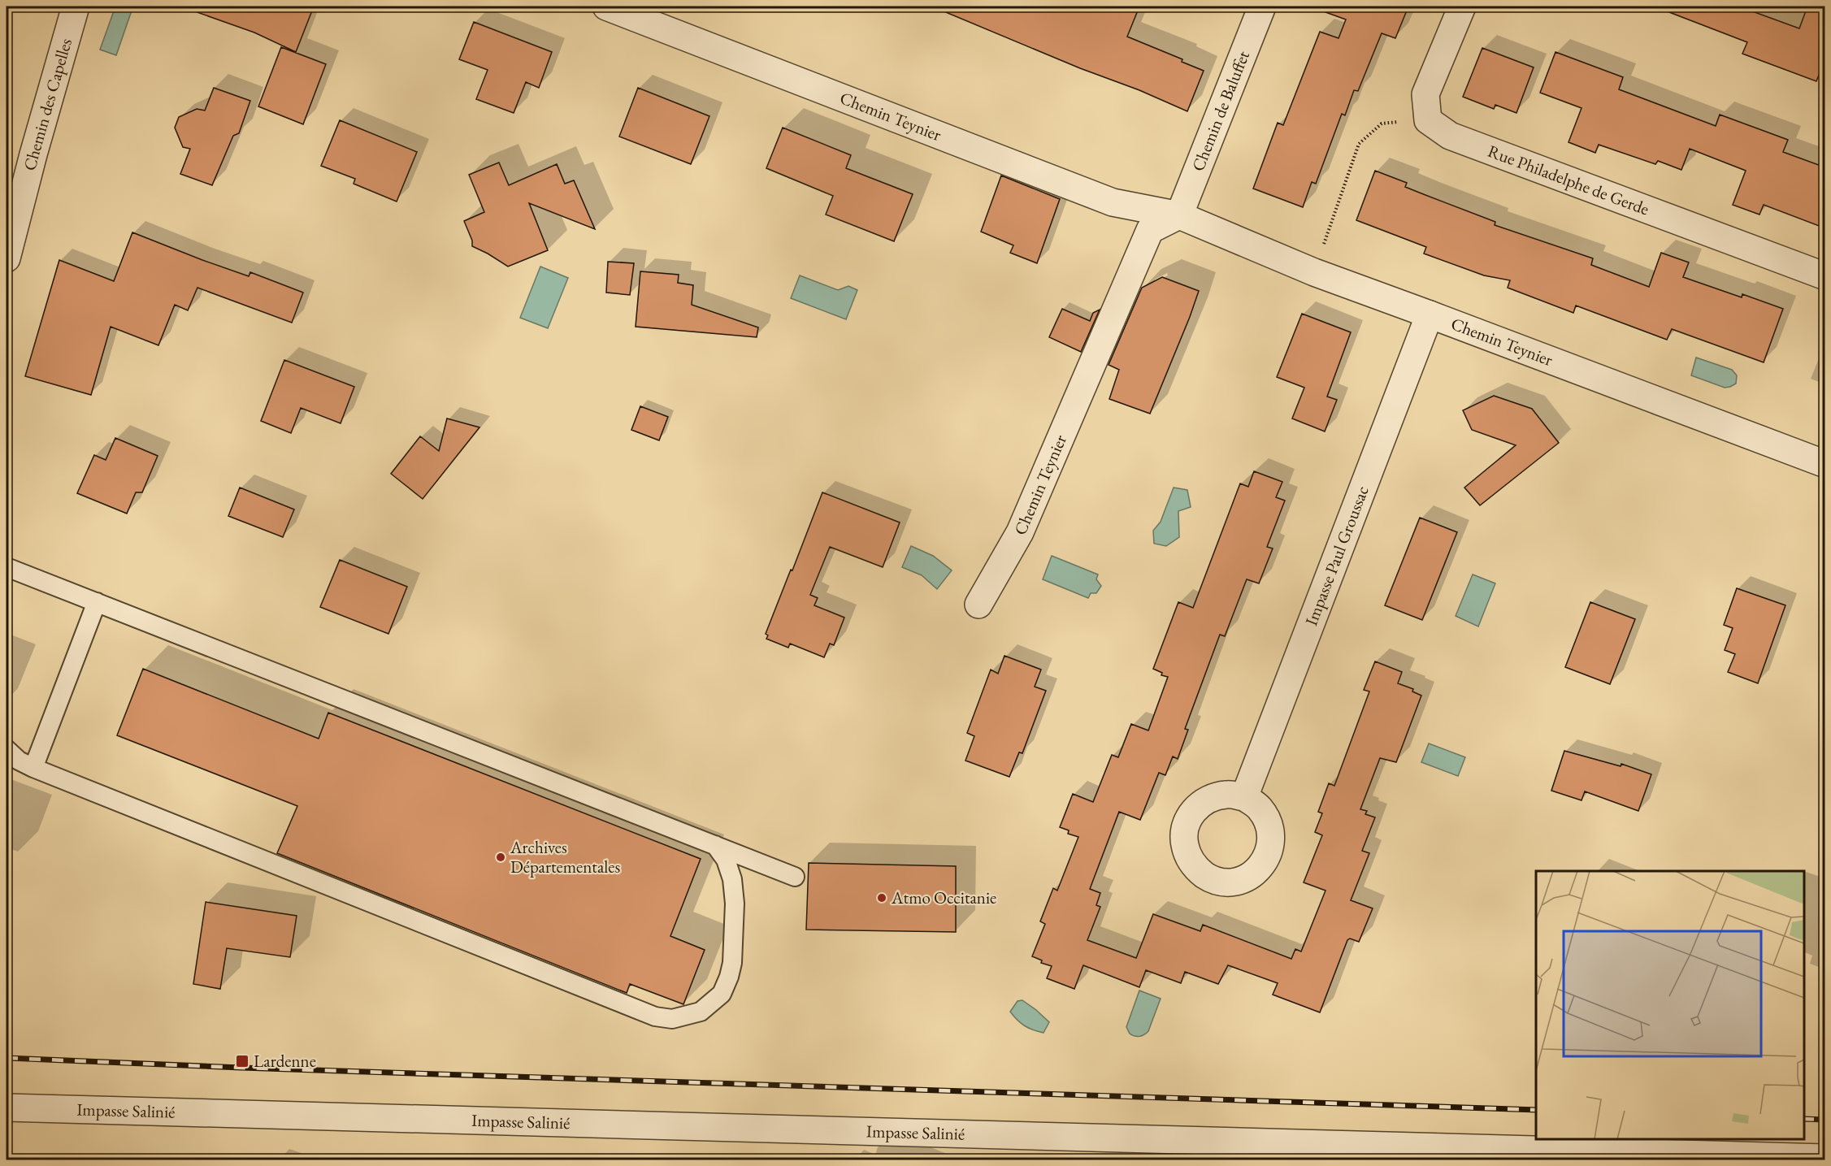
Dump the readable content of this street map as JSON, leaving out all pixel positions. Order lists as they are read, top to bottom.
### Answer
{
  "streets": {
    "street": [
      "Chemin des Capelles",
      "Chemin de Baluffet",
      "Chemin Teynier",
      "Rue Philadelphe de Gerde",
      "Impasse Paul Groussac",
      "Impasse Salinié"
    ]
  },
  "crossings": [
    ["Chemin de Baluffet", "Chemin Teynier"],
    ["Chemin Teynier", "Impasse Paul Groussac"]
  ],
  "places": {
    "other": ["Archives Départementales", "Atmo Occitanie"],
    "transit": ["Lardenne"]
  }
}
